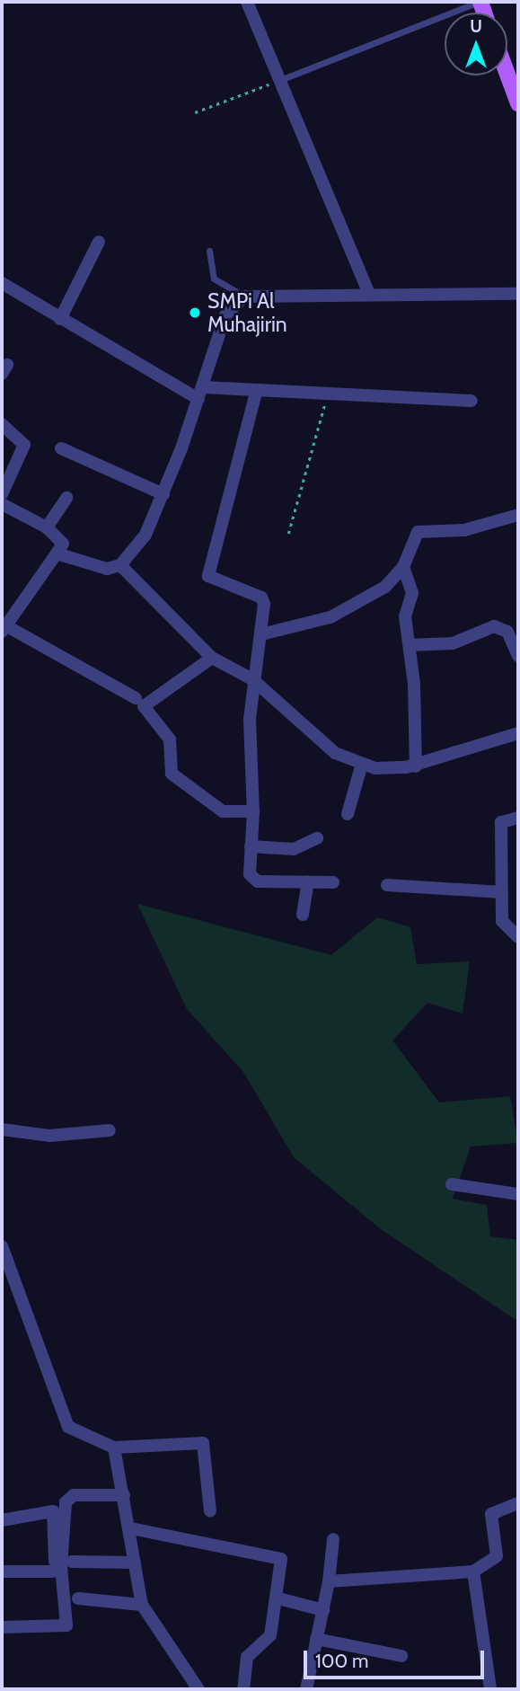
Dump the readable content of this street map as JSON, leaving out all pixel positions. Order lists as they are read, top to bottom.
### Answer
{
  "places": ["SMPi Al Muhajirin"],
  "scale_bar": "100 m",
  "north": "top"
}
